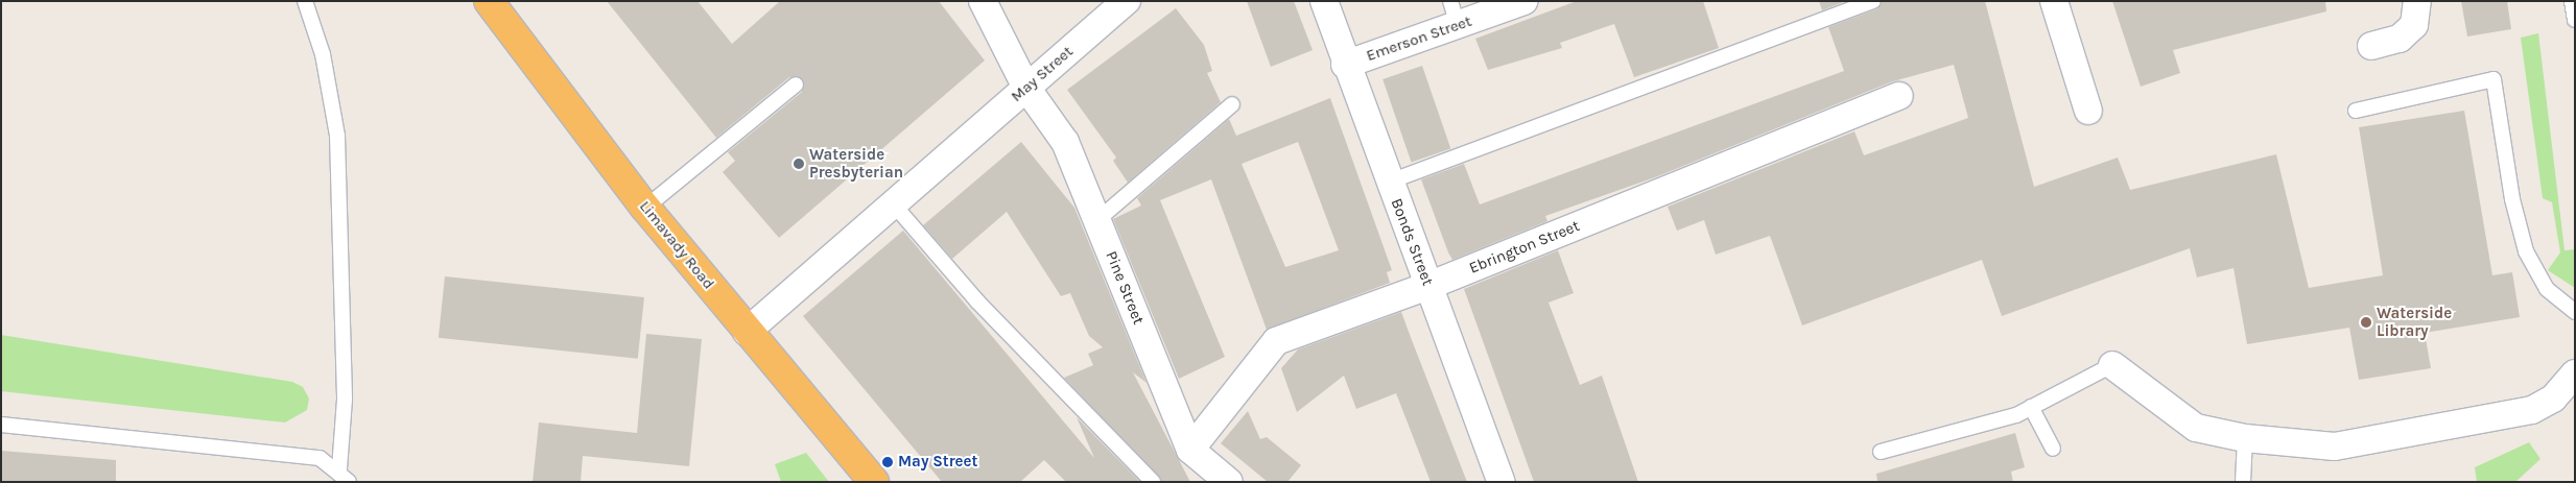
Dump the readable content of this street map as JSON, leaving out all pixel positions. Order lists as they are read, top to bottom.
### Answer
{
  "streets": {
    "highway": ["Limavady Road"],
    "street": [
      "Emerson Street",
      "May Street",
      "Bonds Street",
      "Ebrington Street",
      "Pine Street"
    ]
  },
  "crossings": [
    ["Emerson Street", "Bonds Street"],
    ["May Street", "Limavady Road"],
    ["May Street", "Pine Street"],
    ["Bonds Street", "Ebrington Street"],
    ["Ebrington Street", "Pine Street"]
  ],
  "places": ["Waterside Presbyterian", "Waterside Library", "May Street"]
}
